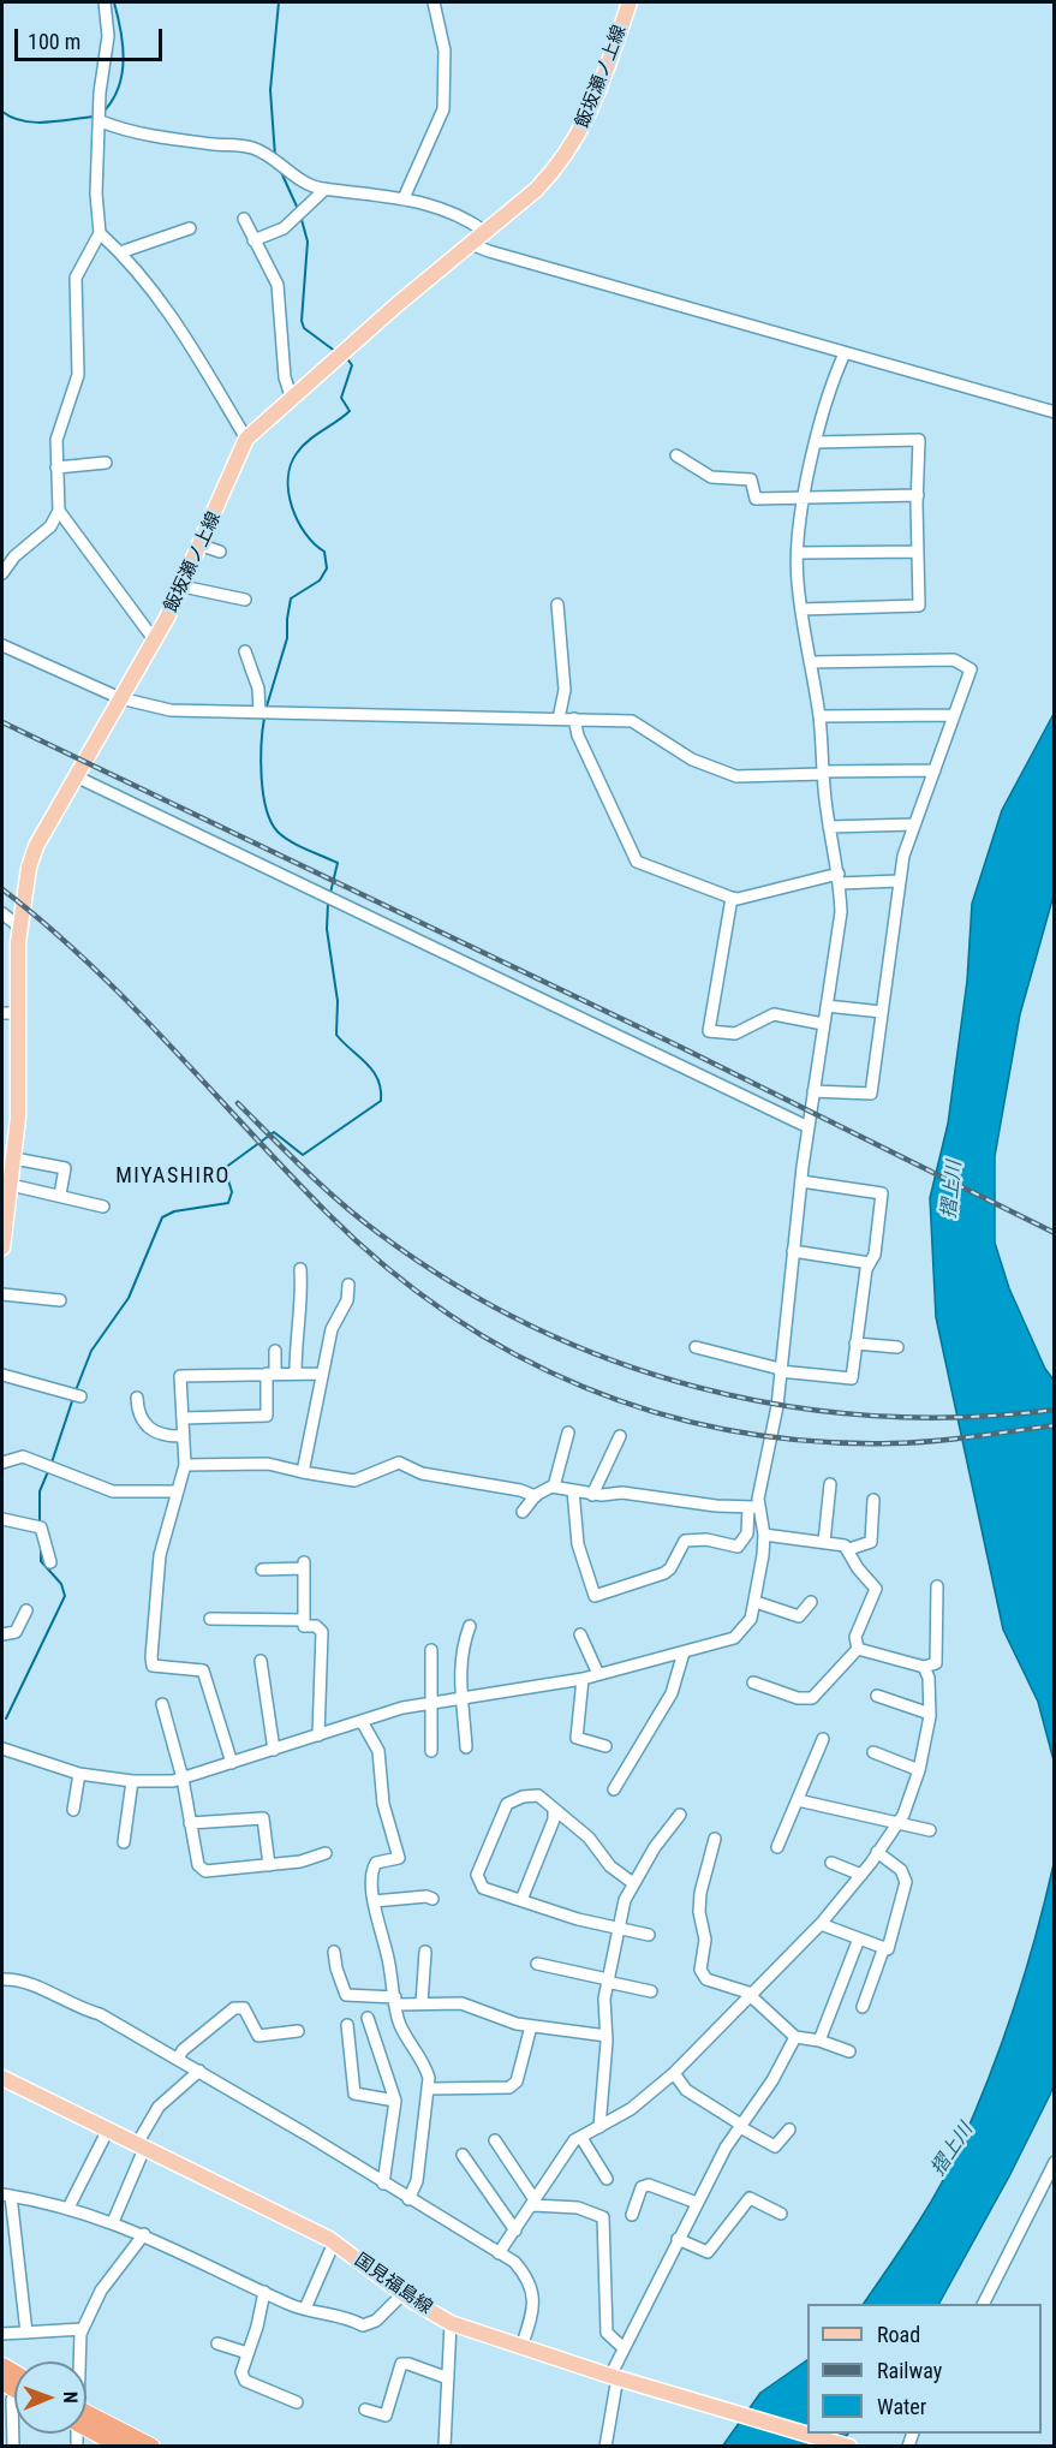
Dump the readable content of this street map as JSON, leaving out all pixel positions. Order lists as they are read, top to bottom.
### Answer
{
  "streets": {
    "main road": ["飯坂瀬ノ上線", "国見福島線"]
  },
  "districts": ["MIYASHIRO"],
  "water": ["摺上川"],
  "legend": ["Road", "Railway", "Water"],
  "scale_bar": "100 m",
  "north": "right"
}
